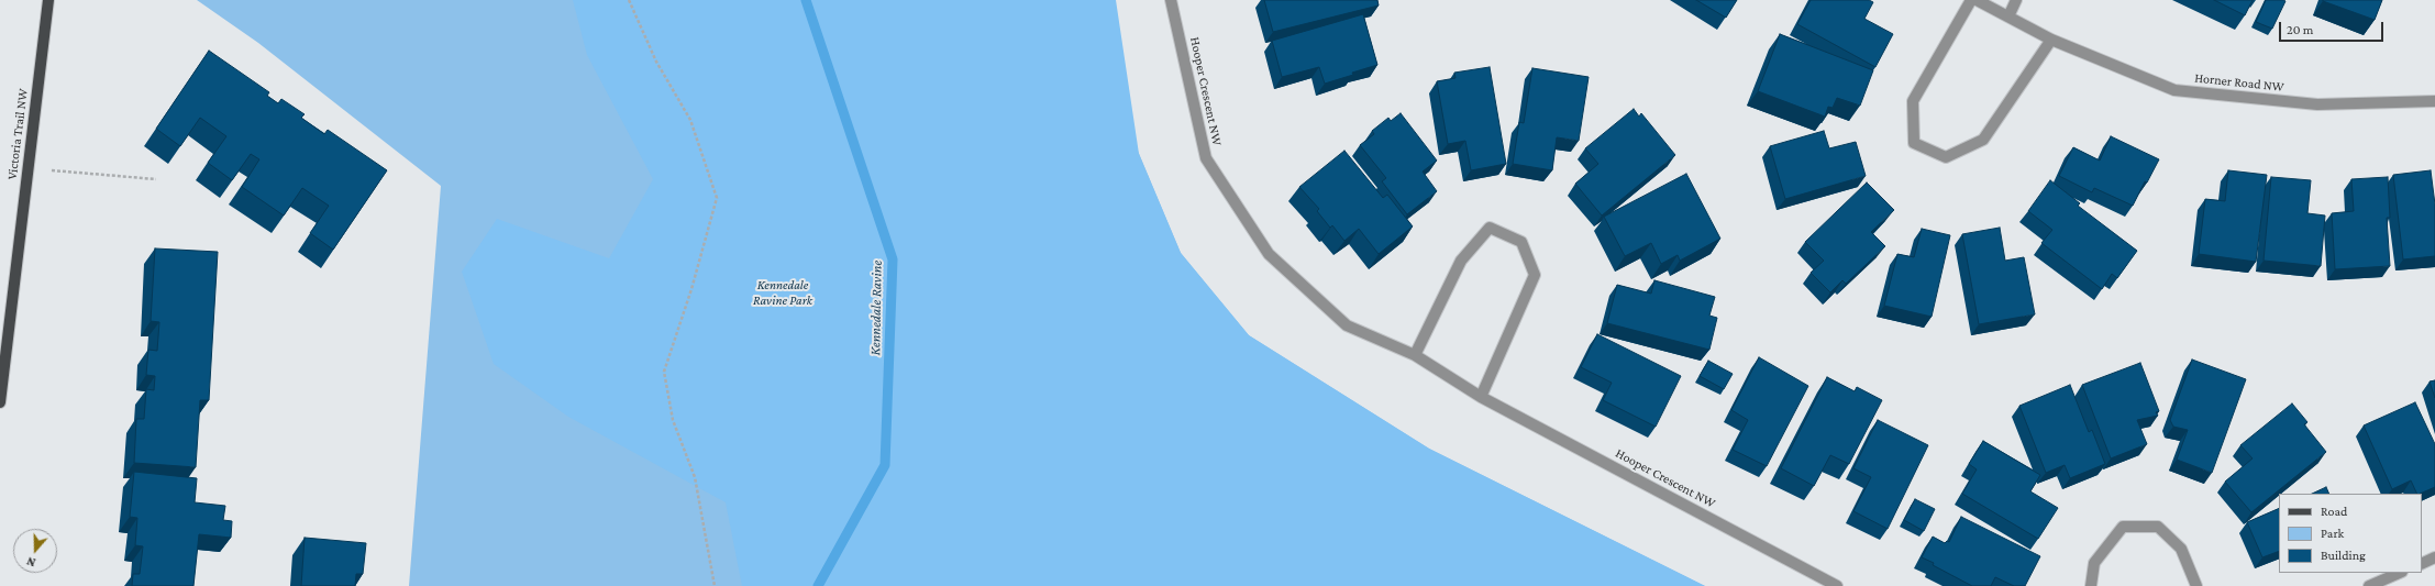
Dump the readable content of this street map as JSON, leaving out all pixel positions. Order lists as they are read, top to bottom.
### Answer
{
  "streets": {
    "main road": ["Victoria Trail NW"],
    "street": ["Horner Road NW", "Hooper Crescent NW"]
  },
  "water": ["Kennedale Ravine"],
  "parks": ["Kennedale Ravine Park"],
  "legend": ["Road", "Park", "Building"],
  "scale_bar": "20 m",
  "north": "bottom"
}
